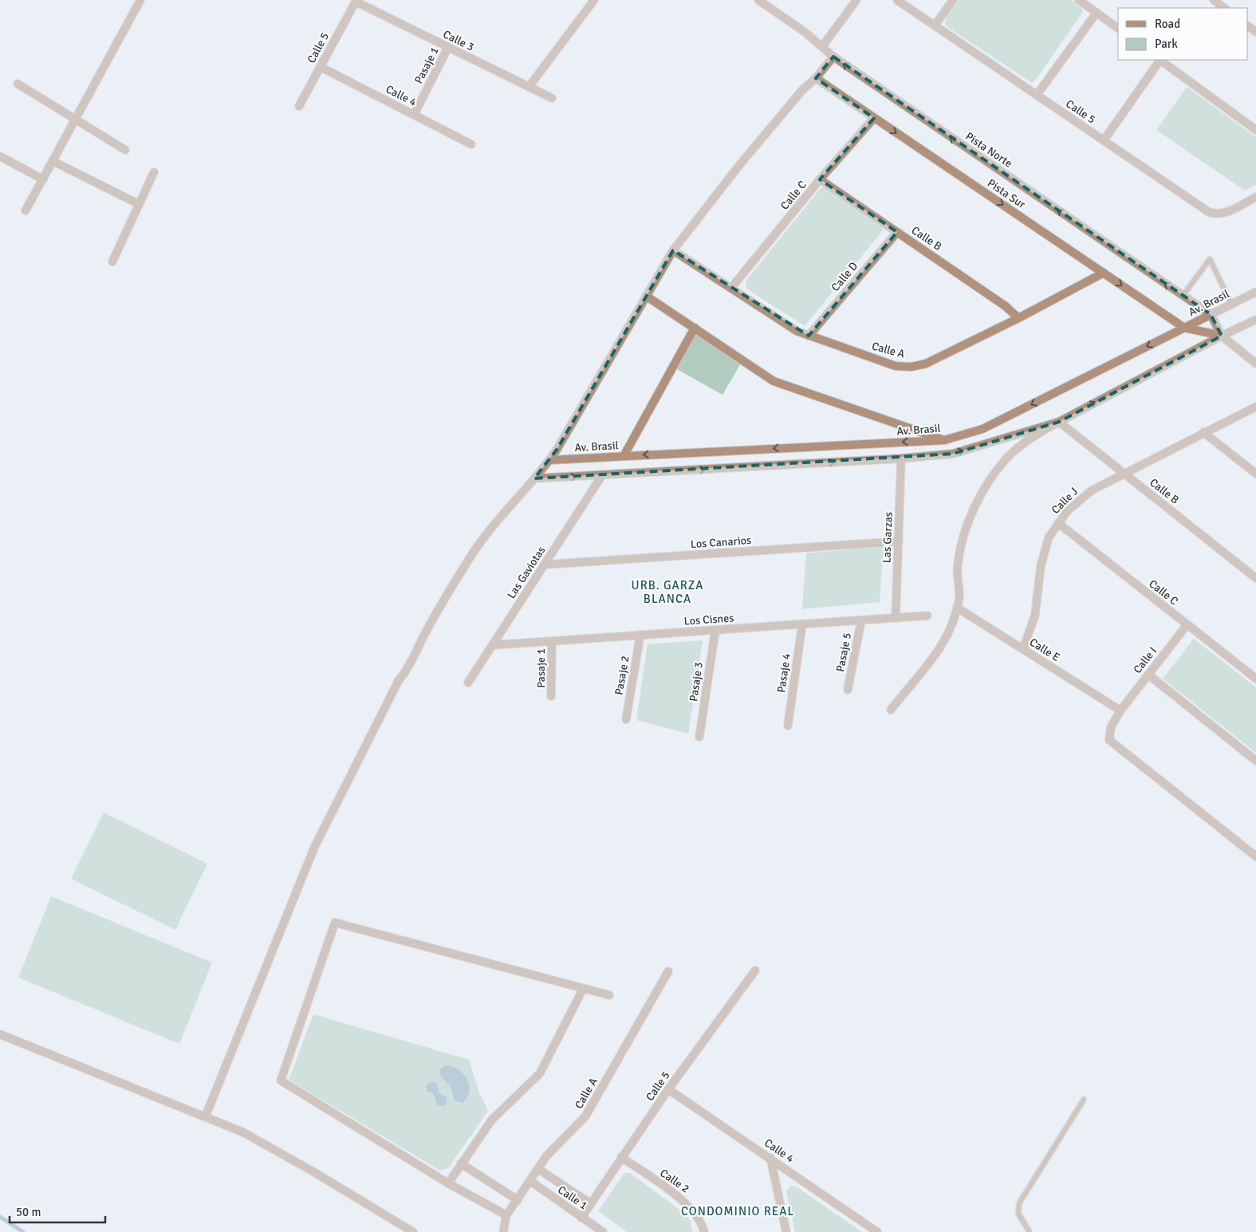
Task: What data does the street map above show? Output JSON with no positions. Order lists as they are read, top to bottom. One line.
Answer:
{"streets":{"street":["Calle 3","Calle 5","Pasaje 1","Calle 4","Pista Norte","Pista Sur","Calle C","Calle B","Calle D","Av. Brasil","Calle A","Calle J","Las Garzas","Los Canarios","Las Gaviotas","Los Cisnes","Calle E","Pasaje 5","Calle I","Pasaje 4","Pasaje 2","Pasaje 3","Calle 2","Calle 1"]},"crossings":[["Calle 3","Calle 5"],["Calle 3","Pasaje 1"],["Calle 5","Calle 4"],["Calle 5","Calle 2"],["Calle 5","Calle 1"],["Pasaje 1","Calle 4"],["Pasaje 1","Los Cisnes"],["Pista Norte","Av. Brasil"],["Pista Sur","Calle C"],["Pista Sur","Av. Brasil"],["Pista Sur","Calle A"],["Calle C","Calle B"],["Calle C","Calle A"],["Calle C","Calle J"],["Calle C","Calle I"],["Calle B","Calle D"],["Calle B","Calle A"],["Calle B","Calle J"],["Calle D","Calle A"],["Calle A","Calle 1"],["Calle J","Calle E"],["Las Garzas","Los Canarios"],["Las Garzas","Los Cisnes"],["Los Canarios","Las Gaviotas"],["Las Gaviotas","Los Cisnes"],["Los Cisnes","Pasaje 5"],["Los Cisnes","Pasaje 4"],["Los Cisnes","Pasaje 2"],["Los Cisnes","Pasaje 3"],["Calle E","Calle I"]],"one_way":["Pista Norte","Pista Sur"],"districts":["URB. GARZA BLANCA","CONDOMINIO REAL"],"legend":["Road","Park"],"scale_bar":"50 m"}
